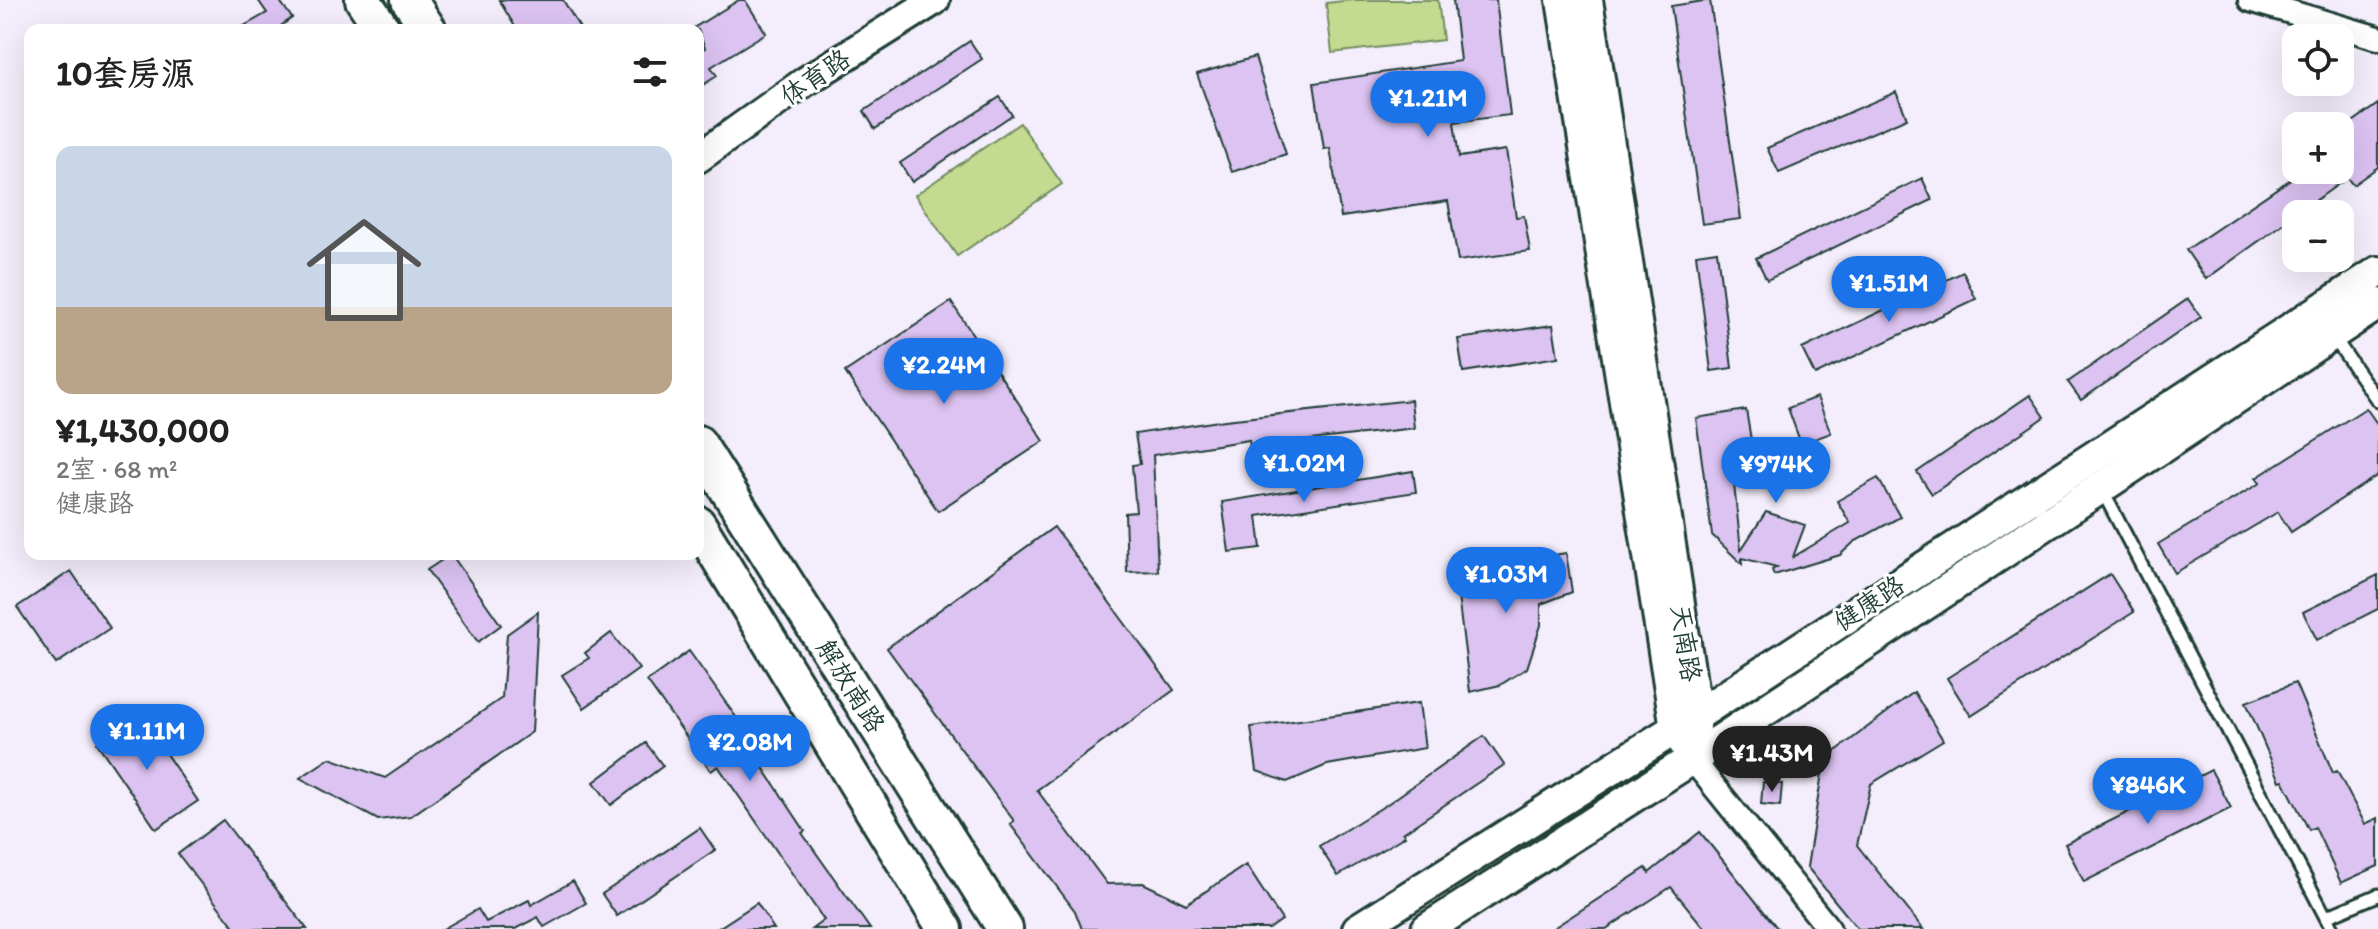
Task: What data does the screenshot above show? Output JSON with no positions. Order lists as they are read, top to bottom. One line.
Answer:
{"streets":{"main road":["健康路","解放南路"],"street":["体育路","天南路"]},"crossings":[["健康路","天南路"]],"page":{"map_buttons":["+","−"],"heading":"10套房源","price":["¥1.21M","¥1.51M","¥2.24M","¥1.02M","¥974K","¥1.03M","¥1.11M","¥2.08M","¥1.43M","¥846K"],"list":[{"name":"¥1,430,000","note":"2室 · 68 m² · 健康路"}]}}
